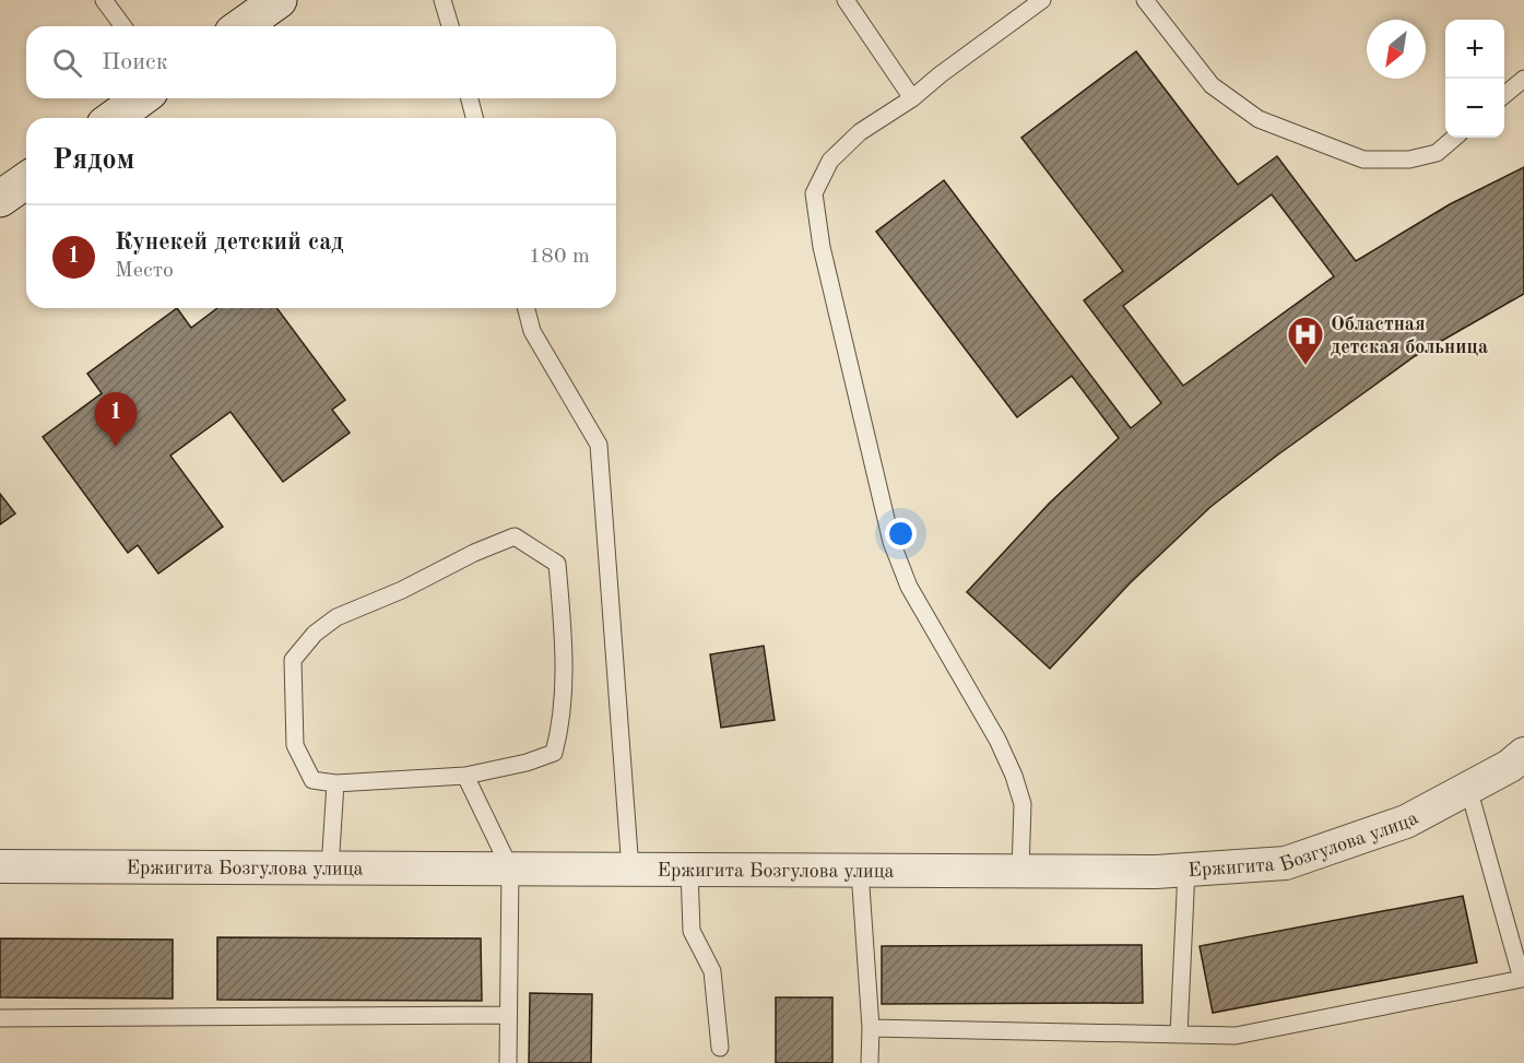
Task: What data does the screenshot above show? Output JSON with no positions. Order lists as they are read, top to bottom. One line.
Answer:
{"streets":{"street":["Ержигита Бозгулова улица"]},"places":{"hospital":["Областная детская больница"]},"north":"bottom left","page":{"map_buttons":["+","−"],"search":"Поиск","heading":"Рядом","list":[{"mark":"1","name":"Кунекей детский сад","note":"Место","value":"180 m"}],"pins":"1"}}
